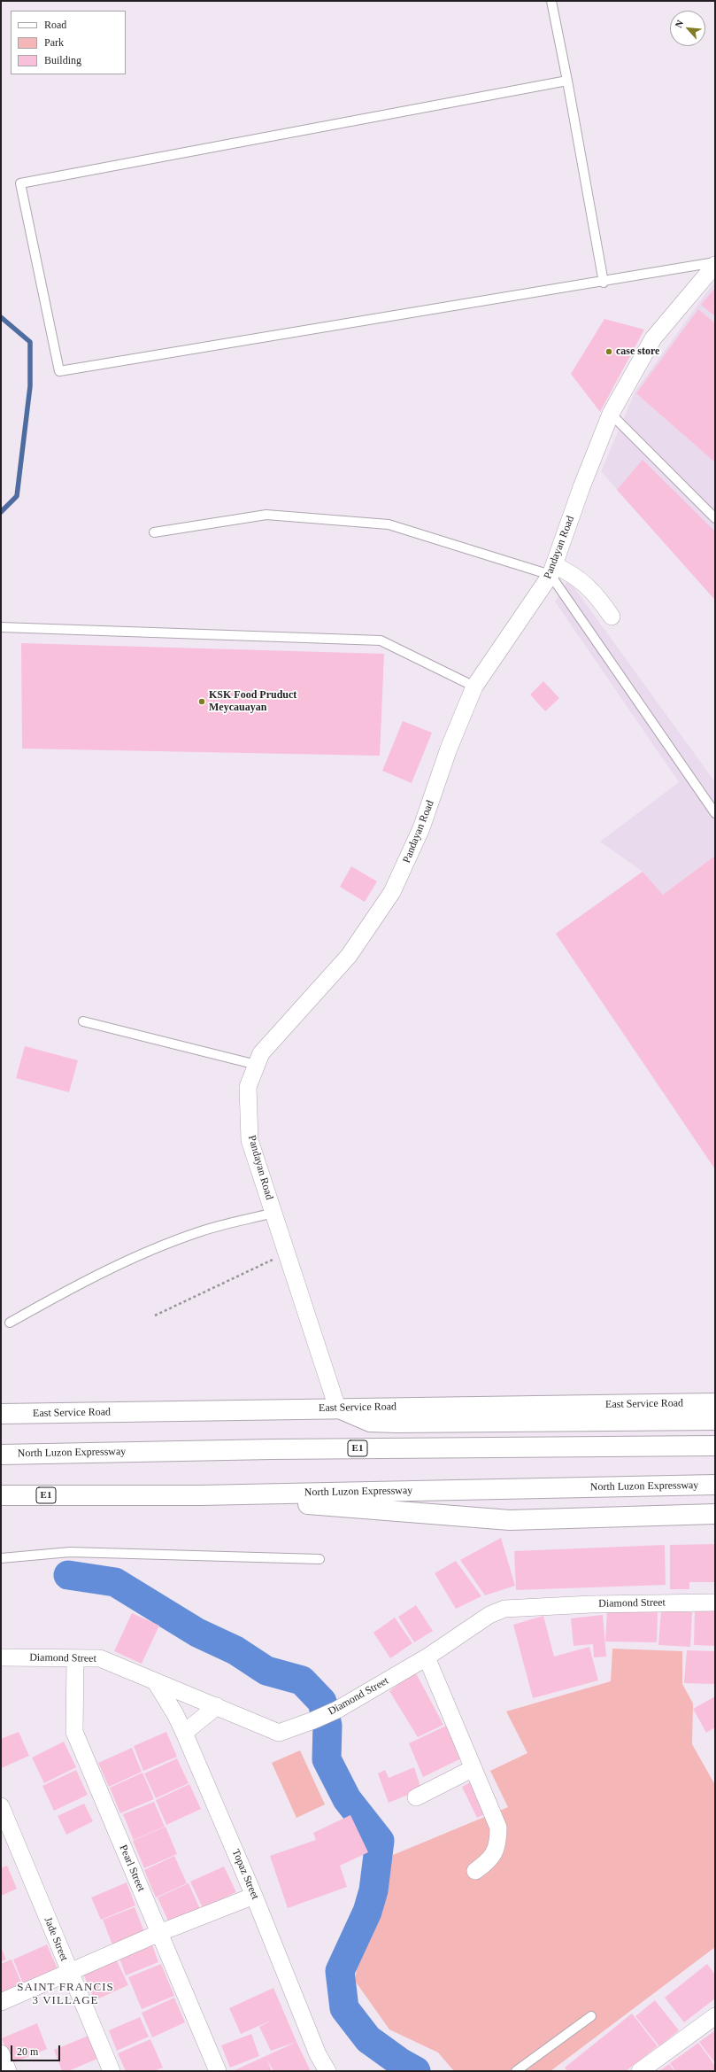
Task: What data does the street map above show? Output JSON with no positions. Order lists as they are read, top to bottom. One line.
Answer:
{"streets":{"main road":["East Service Road","E1","North Luzon Expressway"],"street":["Pandayan Road","Diamond Street","Pearl Street","Topaz Street","Jade Street"]},"crossings":[["Pandayan Road","East Service Road"],["Diamond Street","Pearl Street"],["Diamond Street","Topaz Street"]],"districts":["SAINT FRANCIS 3 VILLAGE"],"places":["case store","KSK Food Pruduct Meycauayan"],"legend":["Road","Park","Building"],"scale_bar":"20 m","north":"top left"}
